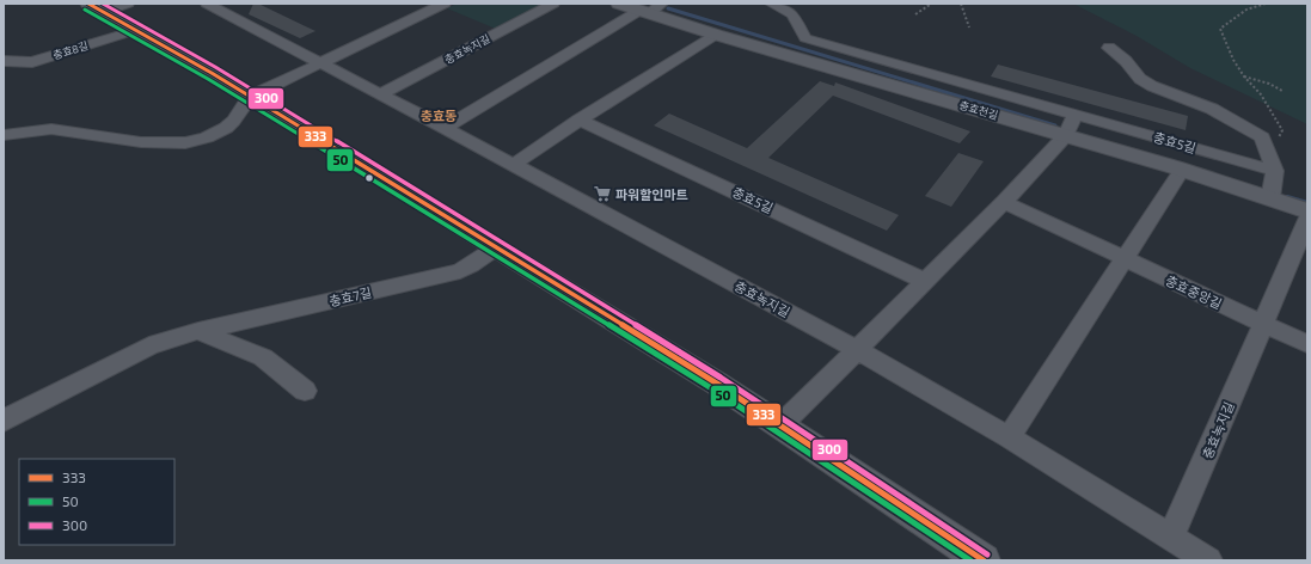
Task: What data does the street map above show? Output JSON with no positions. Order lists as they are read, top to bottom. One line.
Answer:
{"streets":{"street":["충효녹지길","충효8길","충효천길","충효5길","충효중앙길","충효7길"]},"crossings":[["충효녹지길","충효중앙길"]],"districts":["충효동"],"places":{"supermarket":["파워할인마트"]},"lines":["transit line 333","transit line 300","transit line 50"],"legend":["333","50","300"]}
